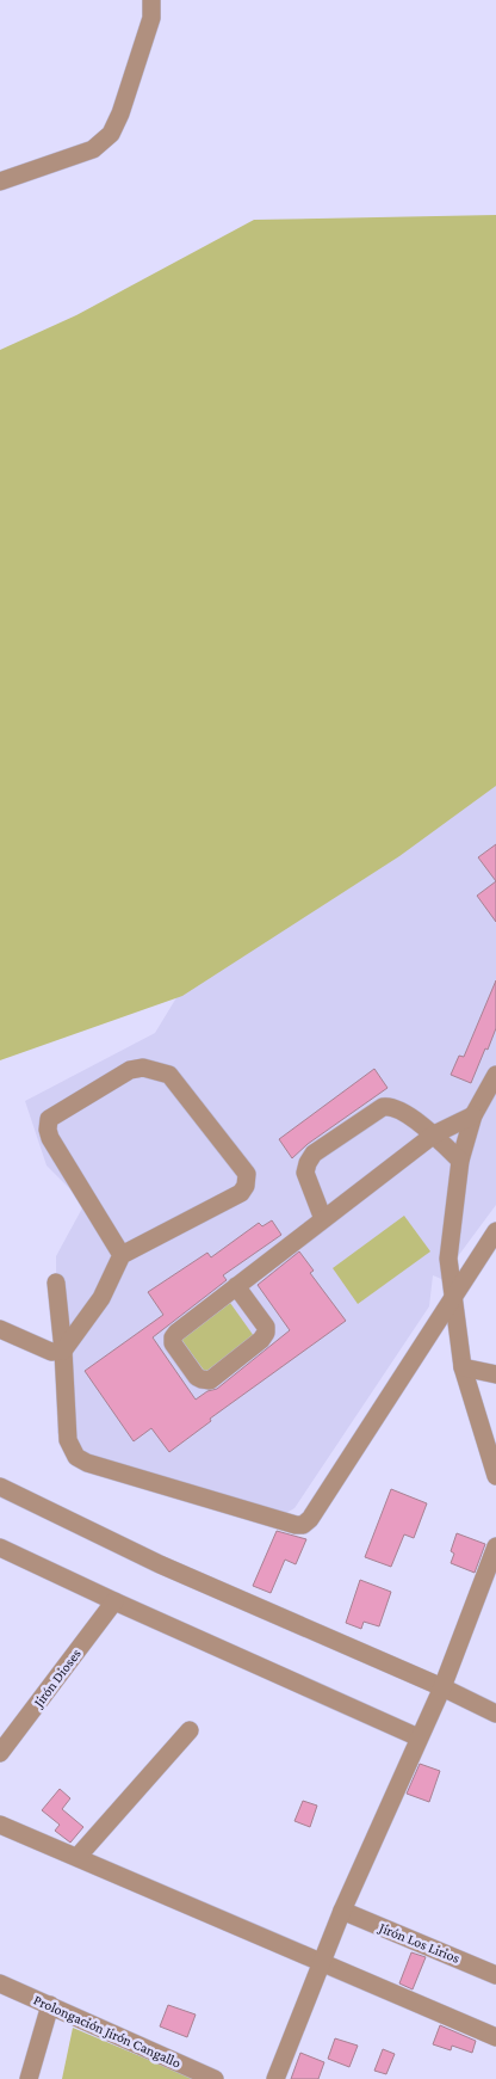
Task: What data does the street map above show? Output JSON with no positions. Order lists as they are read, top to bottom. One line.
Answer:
{"streets":{"street":["Jirón Dioses","Jirón Los Lirios","Prolongación Jirón Cangallo"]}}
